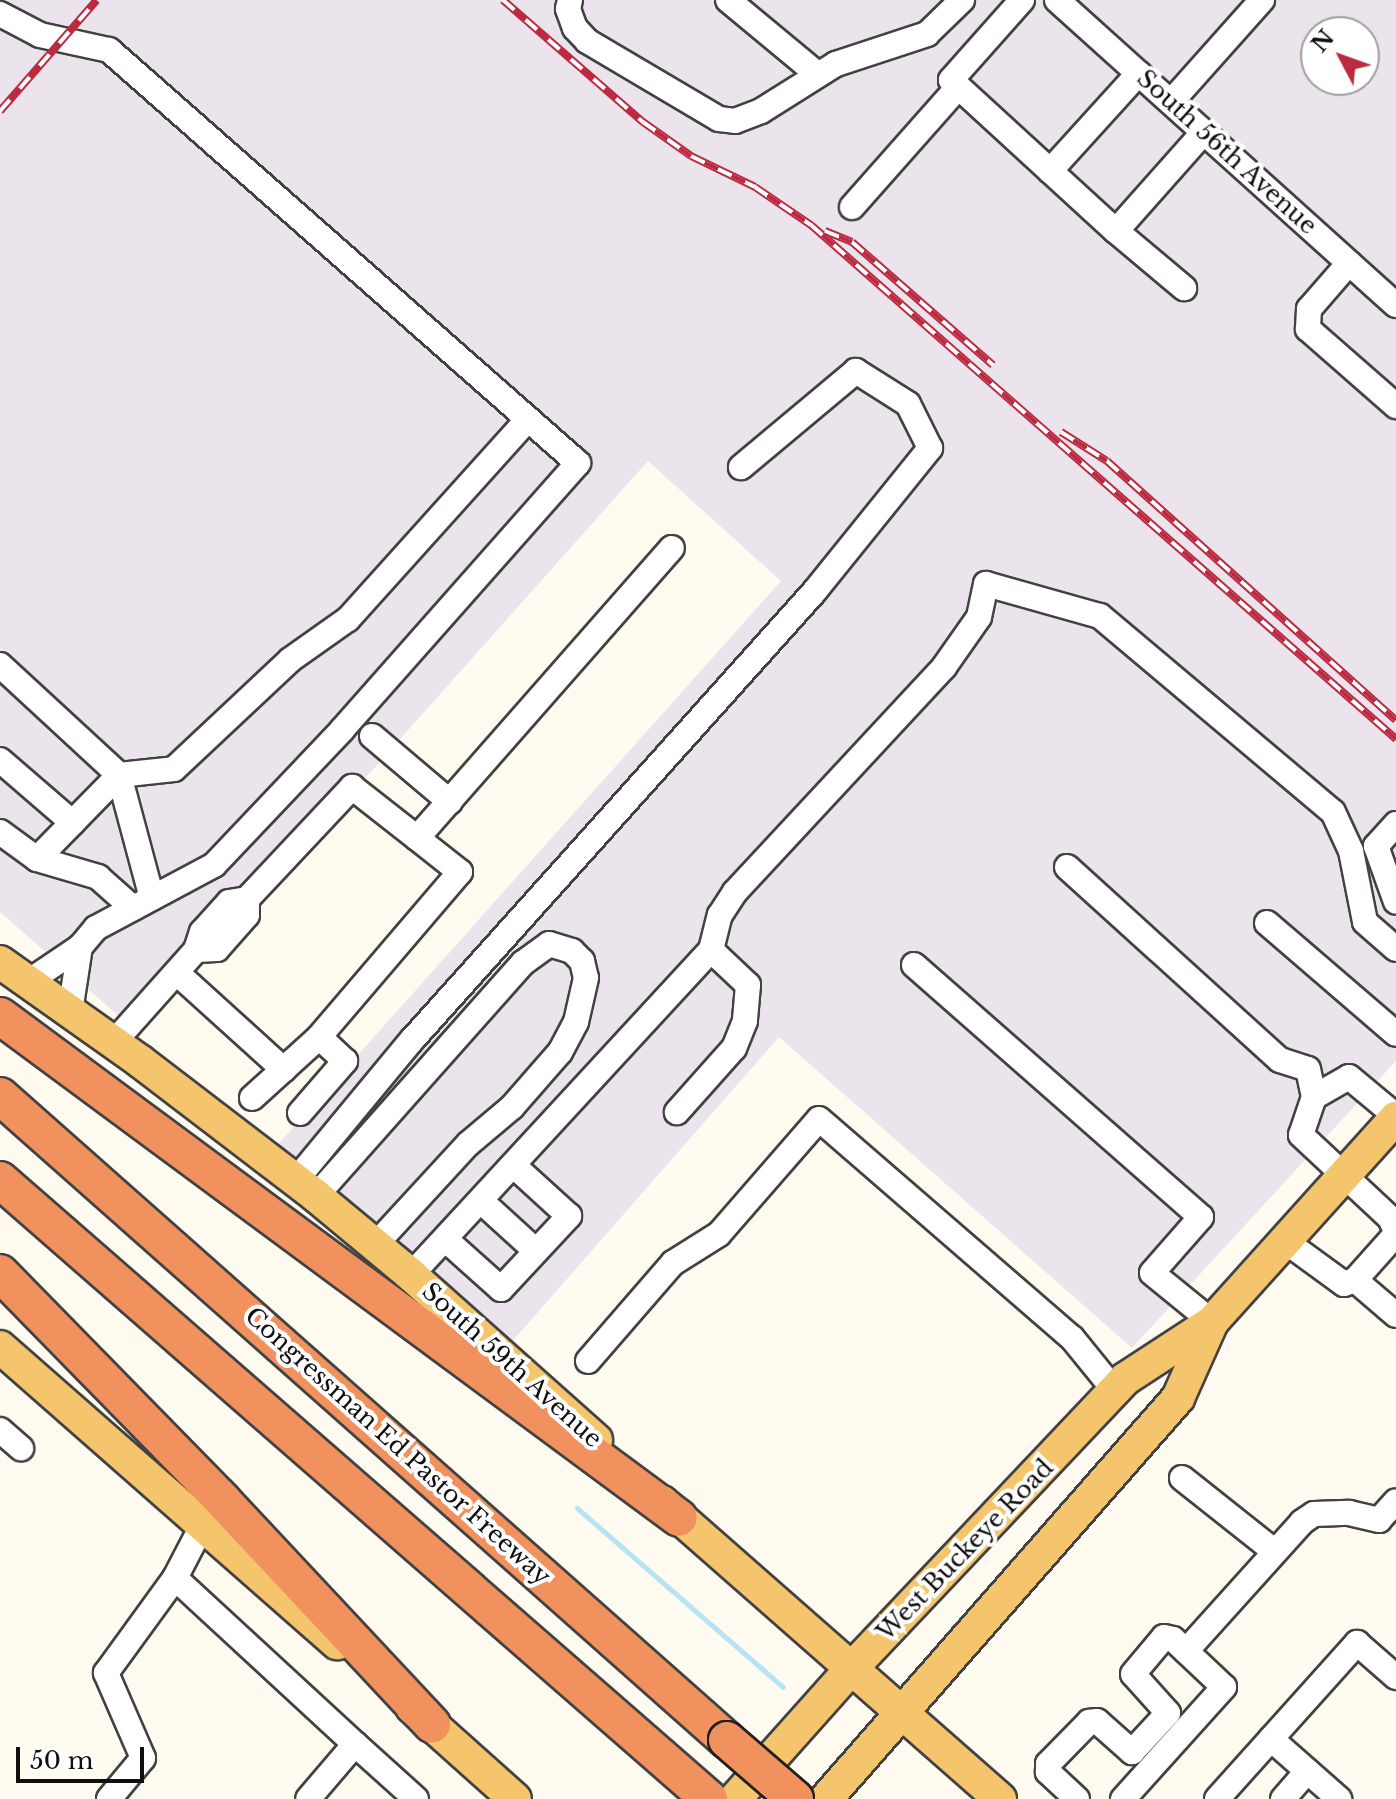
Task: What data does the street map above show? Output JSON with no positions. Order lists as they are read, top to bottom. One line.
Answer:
{"streets":{"highway":["Congressman Ed Pastor Freeway"],"main road":["South 59th Avenue","West Buckeye Road"],"street":["South 56th Avenue"]},"crossings":[["South 59th Avenue","West Buckeye Road"]],"scale_bar":"50 m","north":"top left"}
